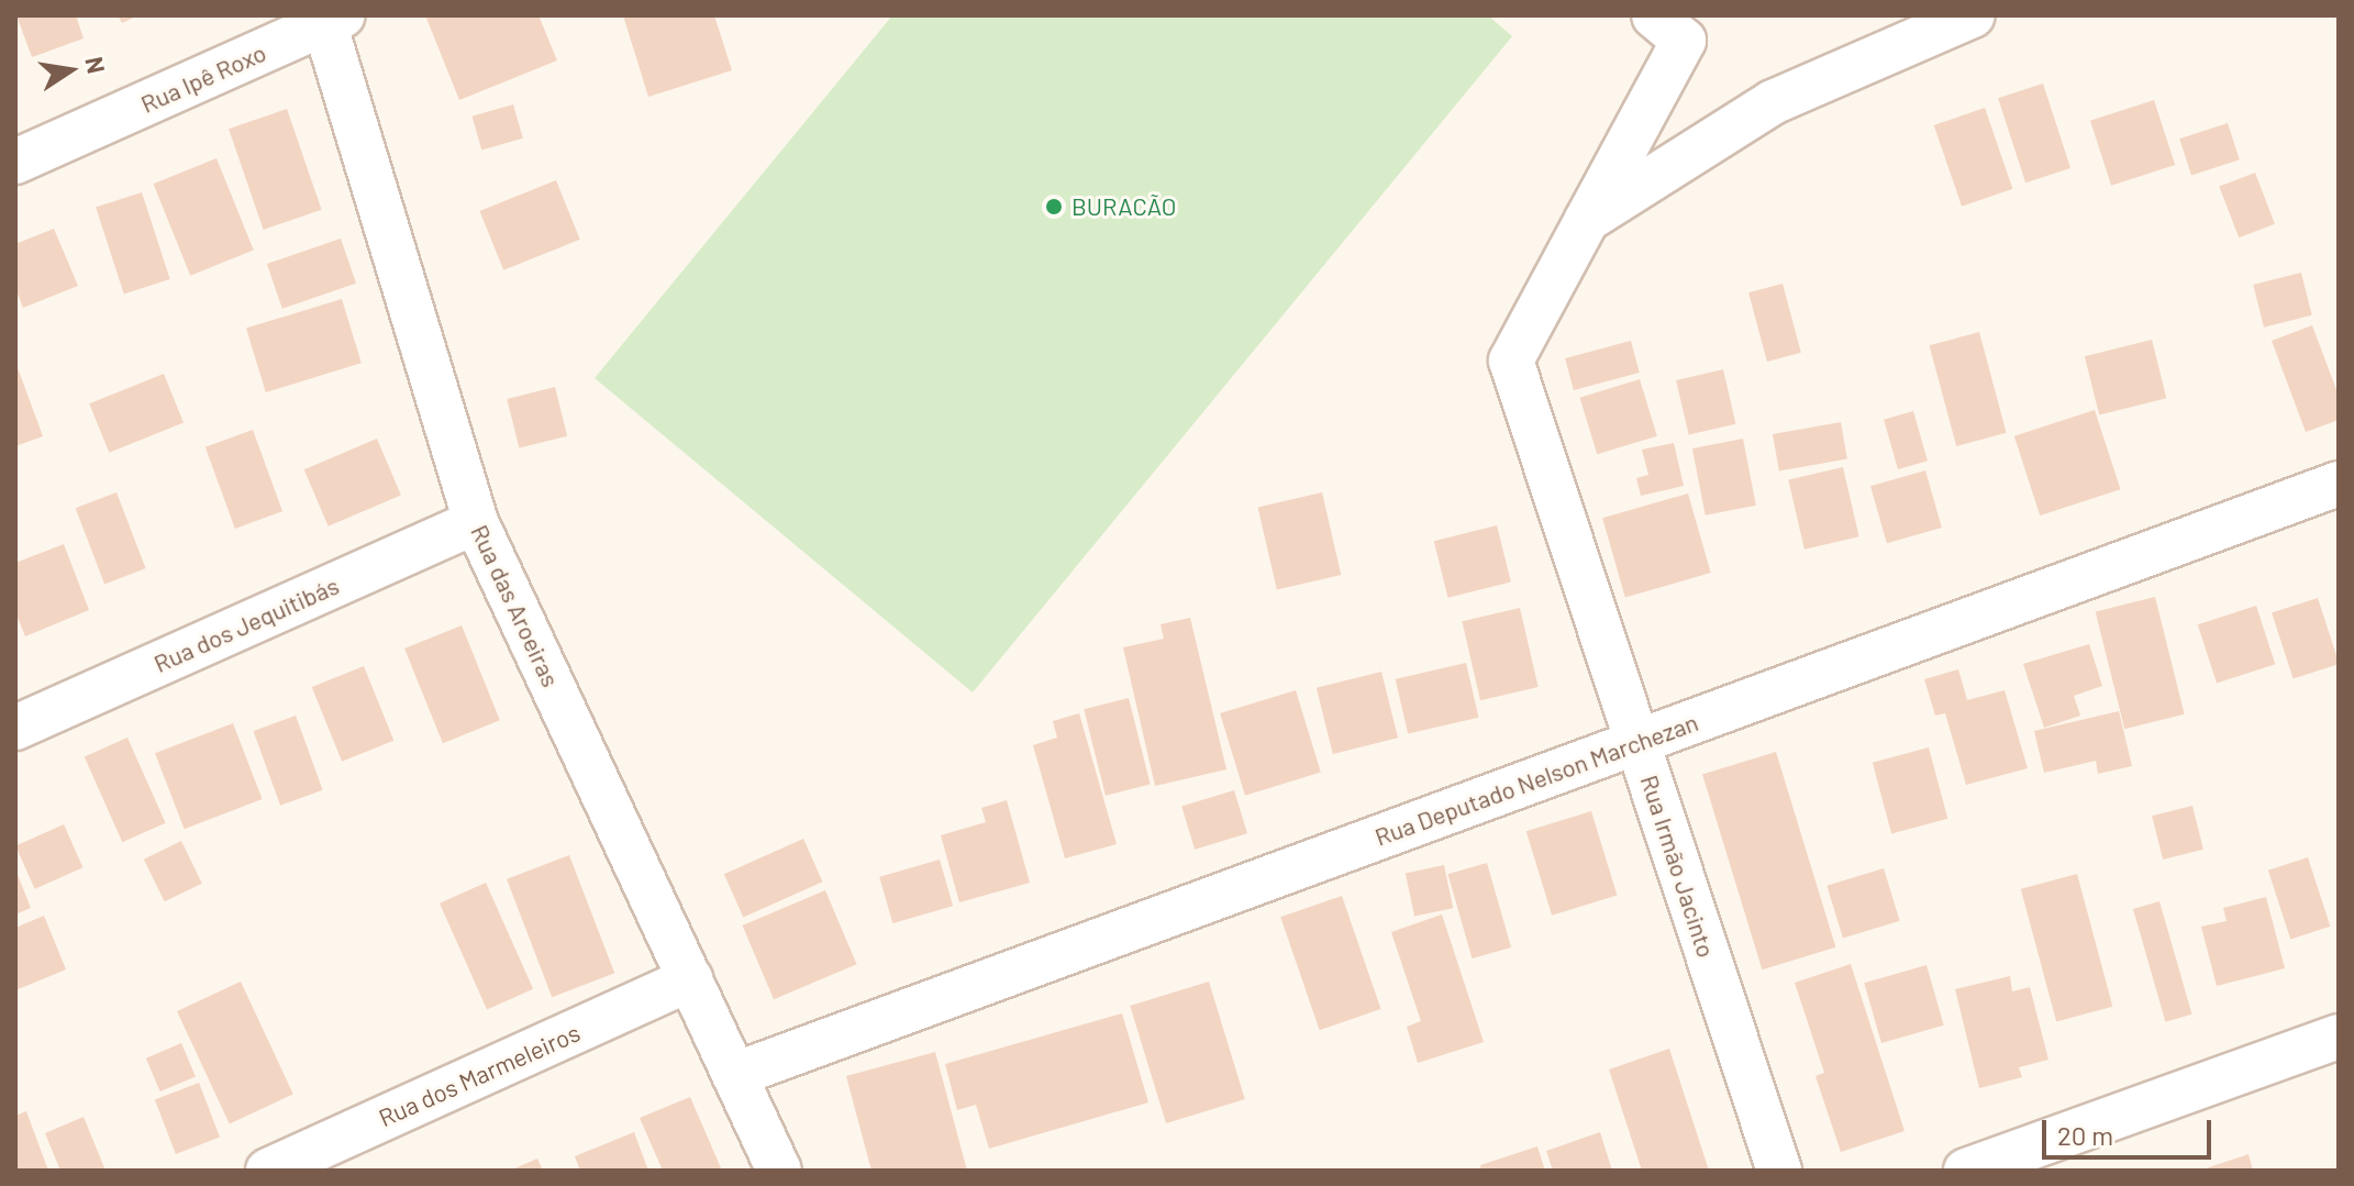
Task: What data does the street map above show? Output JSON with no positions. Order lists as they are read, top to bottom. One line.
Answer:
{"streets":{"street":["Rua Ipê Roxo","Rua das Aroeiras","Rua dos Jequitibás","Rua Deputado Nelson Marchezan","Rua Irmão Jacinto","Rua dos Marmeleiros"]},"crossings":[["Rua Ipê Roxo","Rua das Aroeiras"],["Rua das Aroeiras","Rua dos Jequitibás"],["Rua das Aroeiras","Rua Deputado Nelson Marchezan"],["Rua das Aroeiras","Rua dos Marmeleiros"],["Rua Deputado Nelson Marchezan","Rua Irmão Jacinto"]],"places":["BURACÃO"],"scale_bar":"20 m","north":"right"}
